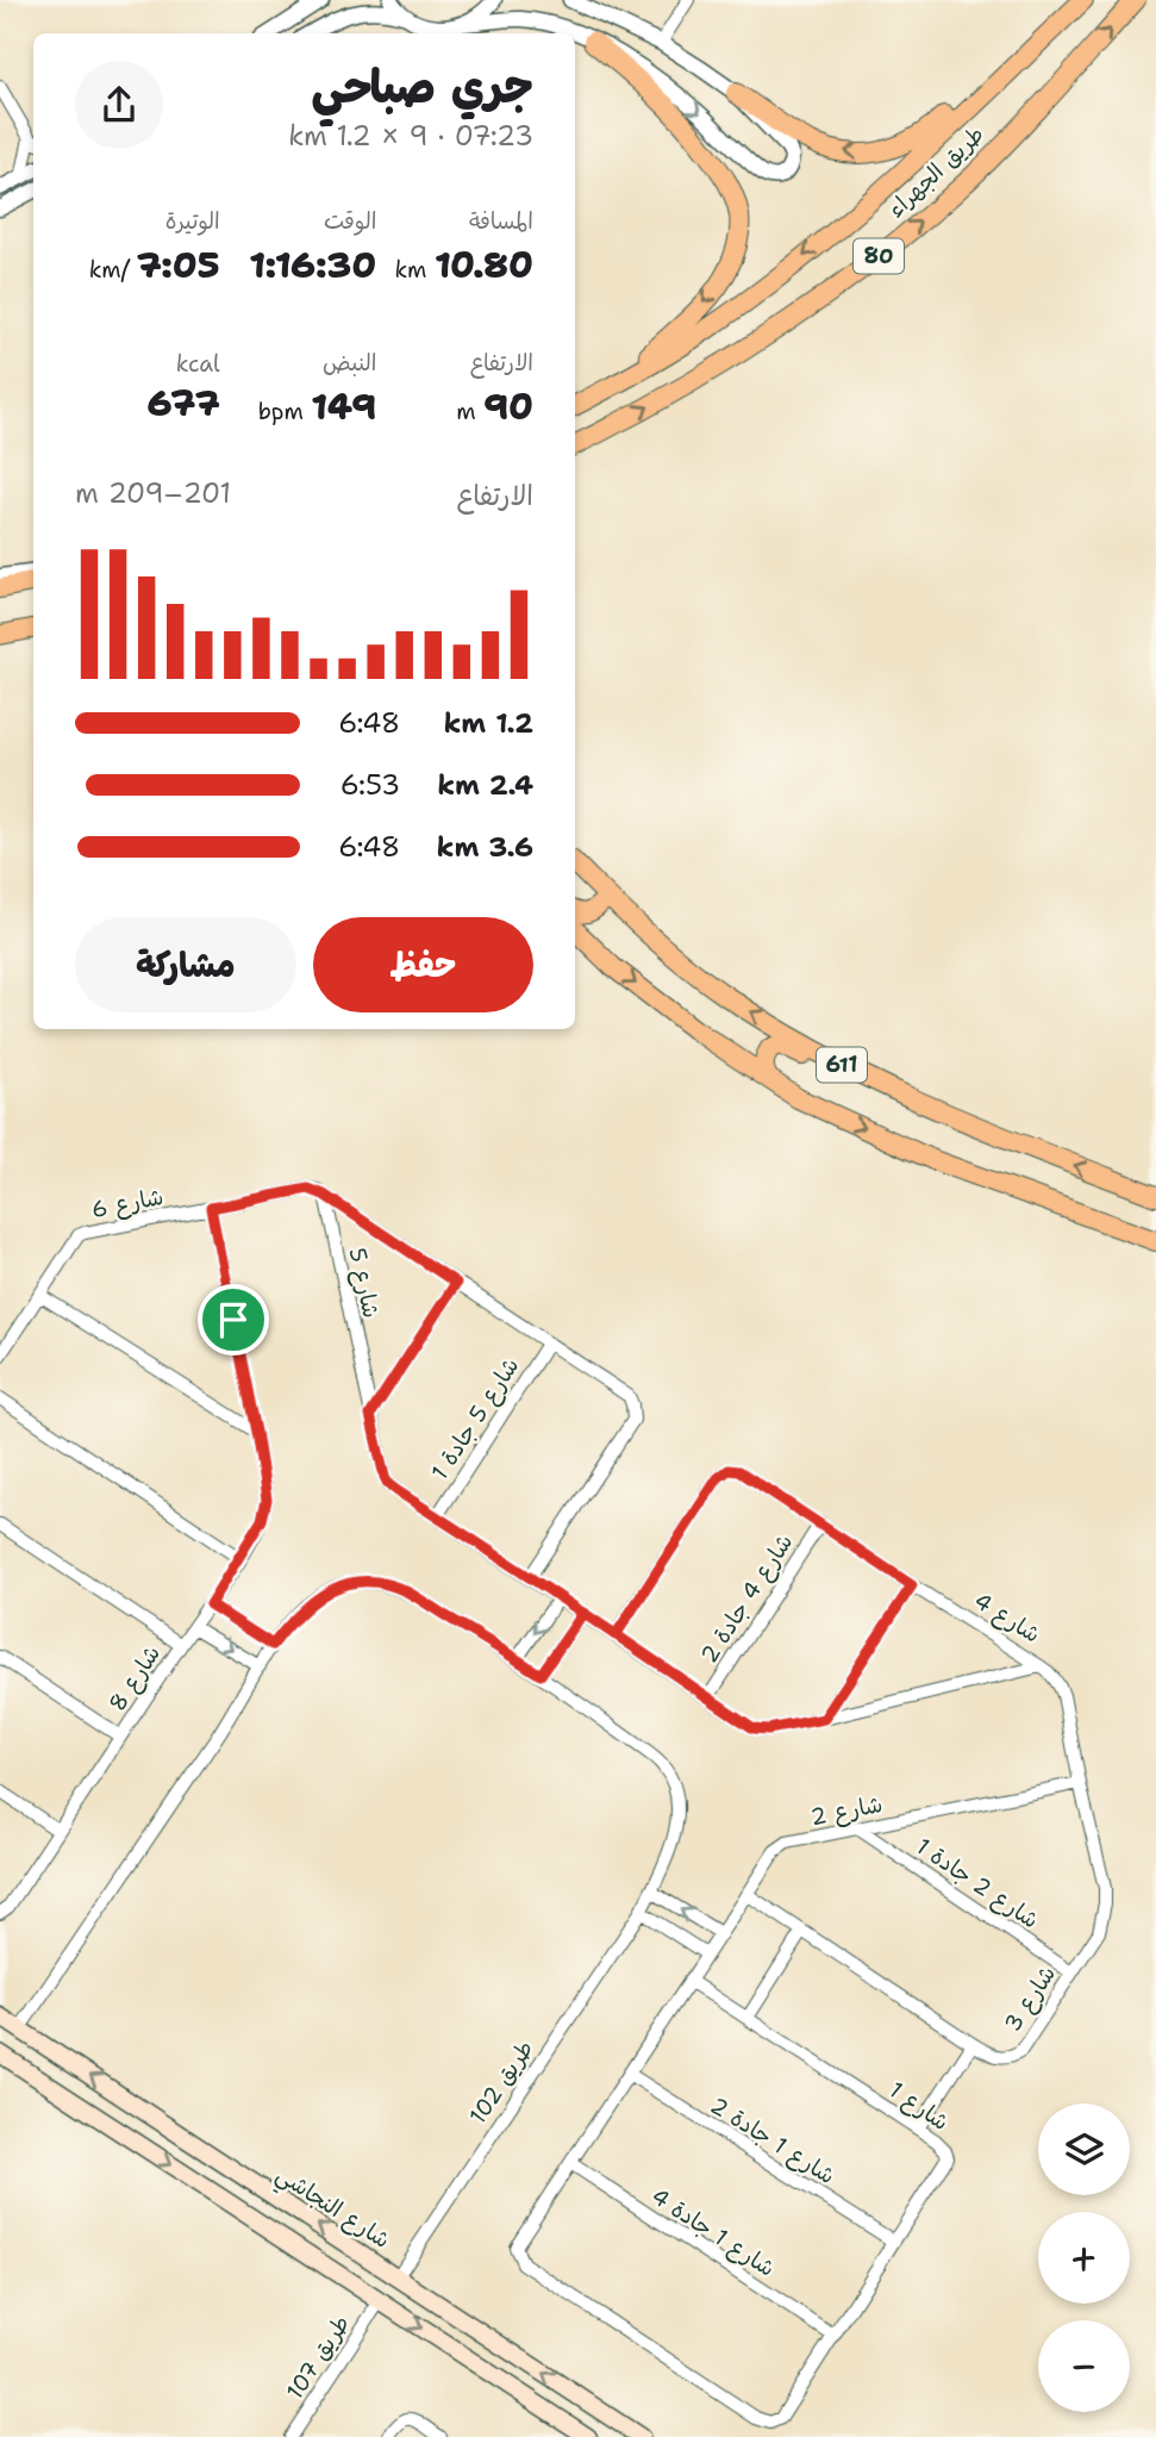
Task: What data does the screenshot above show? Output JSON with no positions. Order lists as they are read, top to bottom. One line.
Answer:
{"streets":{"main road":["طريق الجهراء","80","611","شارع النجاشي"],"street":["شارع 6","شارع 5","شارع 5 جادة 1","شارع 4 جادة 2","شارع 4","شارع 8","شارع 2","شارع 2 جادة 1","شارع 3","طريق 102","شارع 1","شارع 1 جادة 2","شارع 1 جادة 4","طريق 107"]},"crossings":[["شارع 6","شارع 5"],["شارع 5","شارع 5 جادة 1"],["شارع 5","شارع 4"],["شارع 4 جادة 2","شارع 4"],["شارع 4","شارع 3"],["شارع 2","شارع 2 جادة 1"],["شارع 2","شارع 3"],["شارع 2","شارع 1"],["شارع 2 جادة 1","شارع 3"],["طريق 102","شارع النجاشي"],["شارع 1","شارع 1 جادة 2"],["شارع 1","شارع 1 جادة 4"]],"page":{"heading":["جري صباحي","07:23 · 9 × 1.2 km"],"stats":[["المسافة","10.80 km"],["الوقت","1:16:30"],["الوتيرة","7:05 /km"],["الارتفاع","90 m"],["النبض","149 bpm"],["kcal","677"]],"chart":["الارتفاع","201–209 m"],"list":[{"name":"1.2 km","note":"6:48"},{"name":"2.4 km","note":"6:53"},{"name":"3.6 km","note":"6:48"}],"buttons":["حفظ","مشاركة"],"map_buttons":["+","−"]}}
